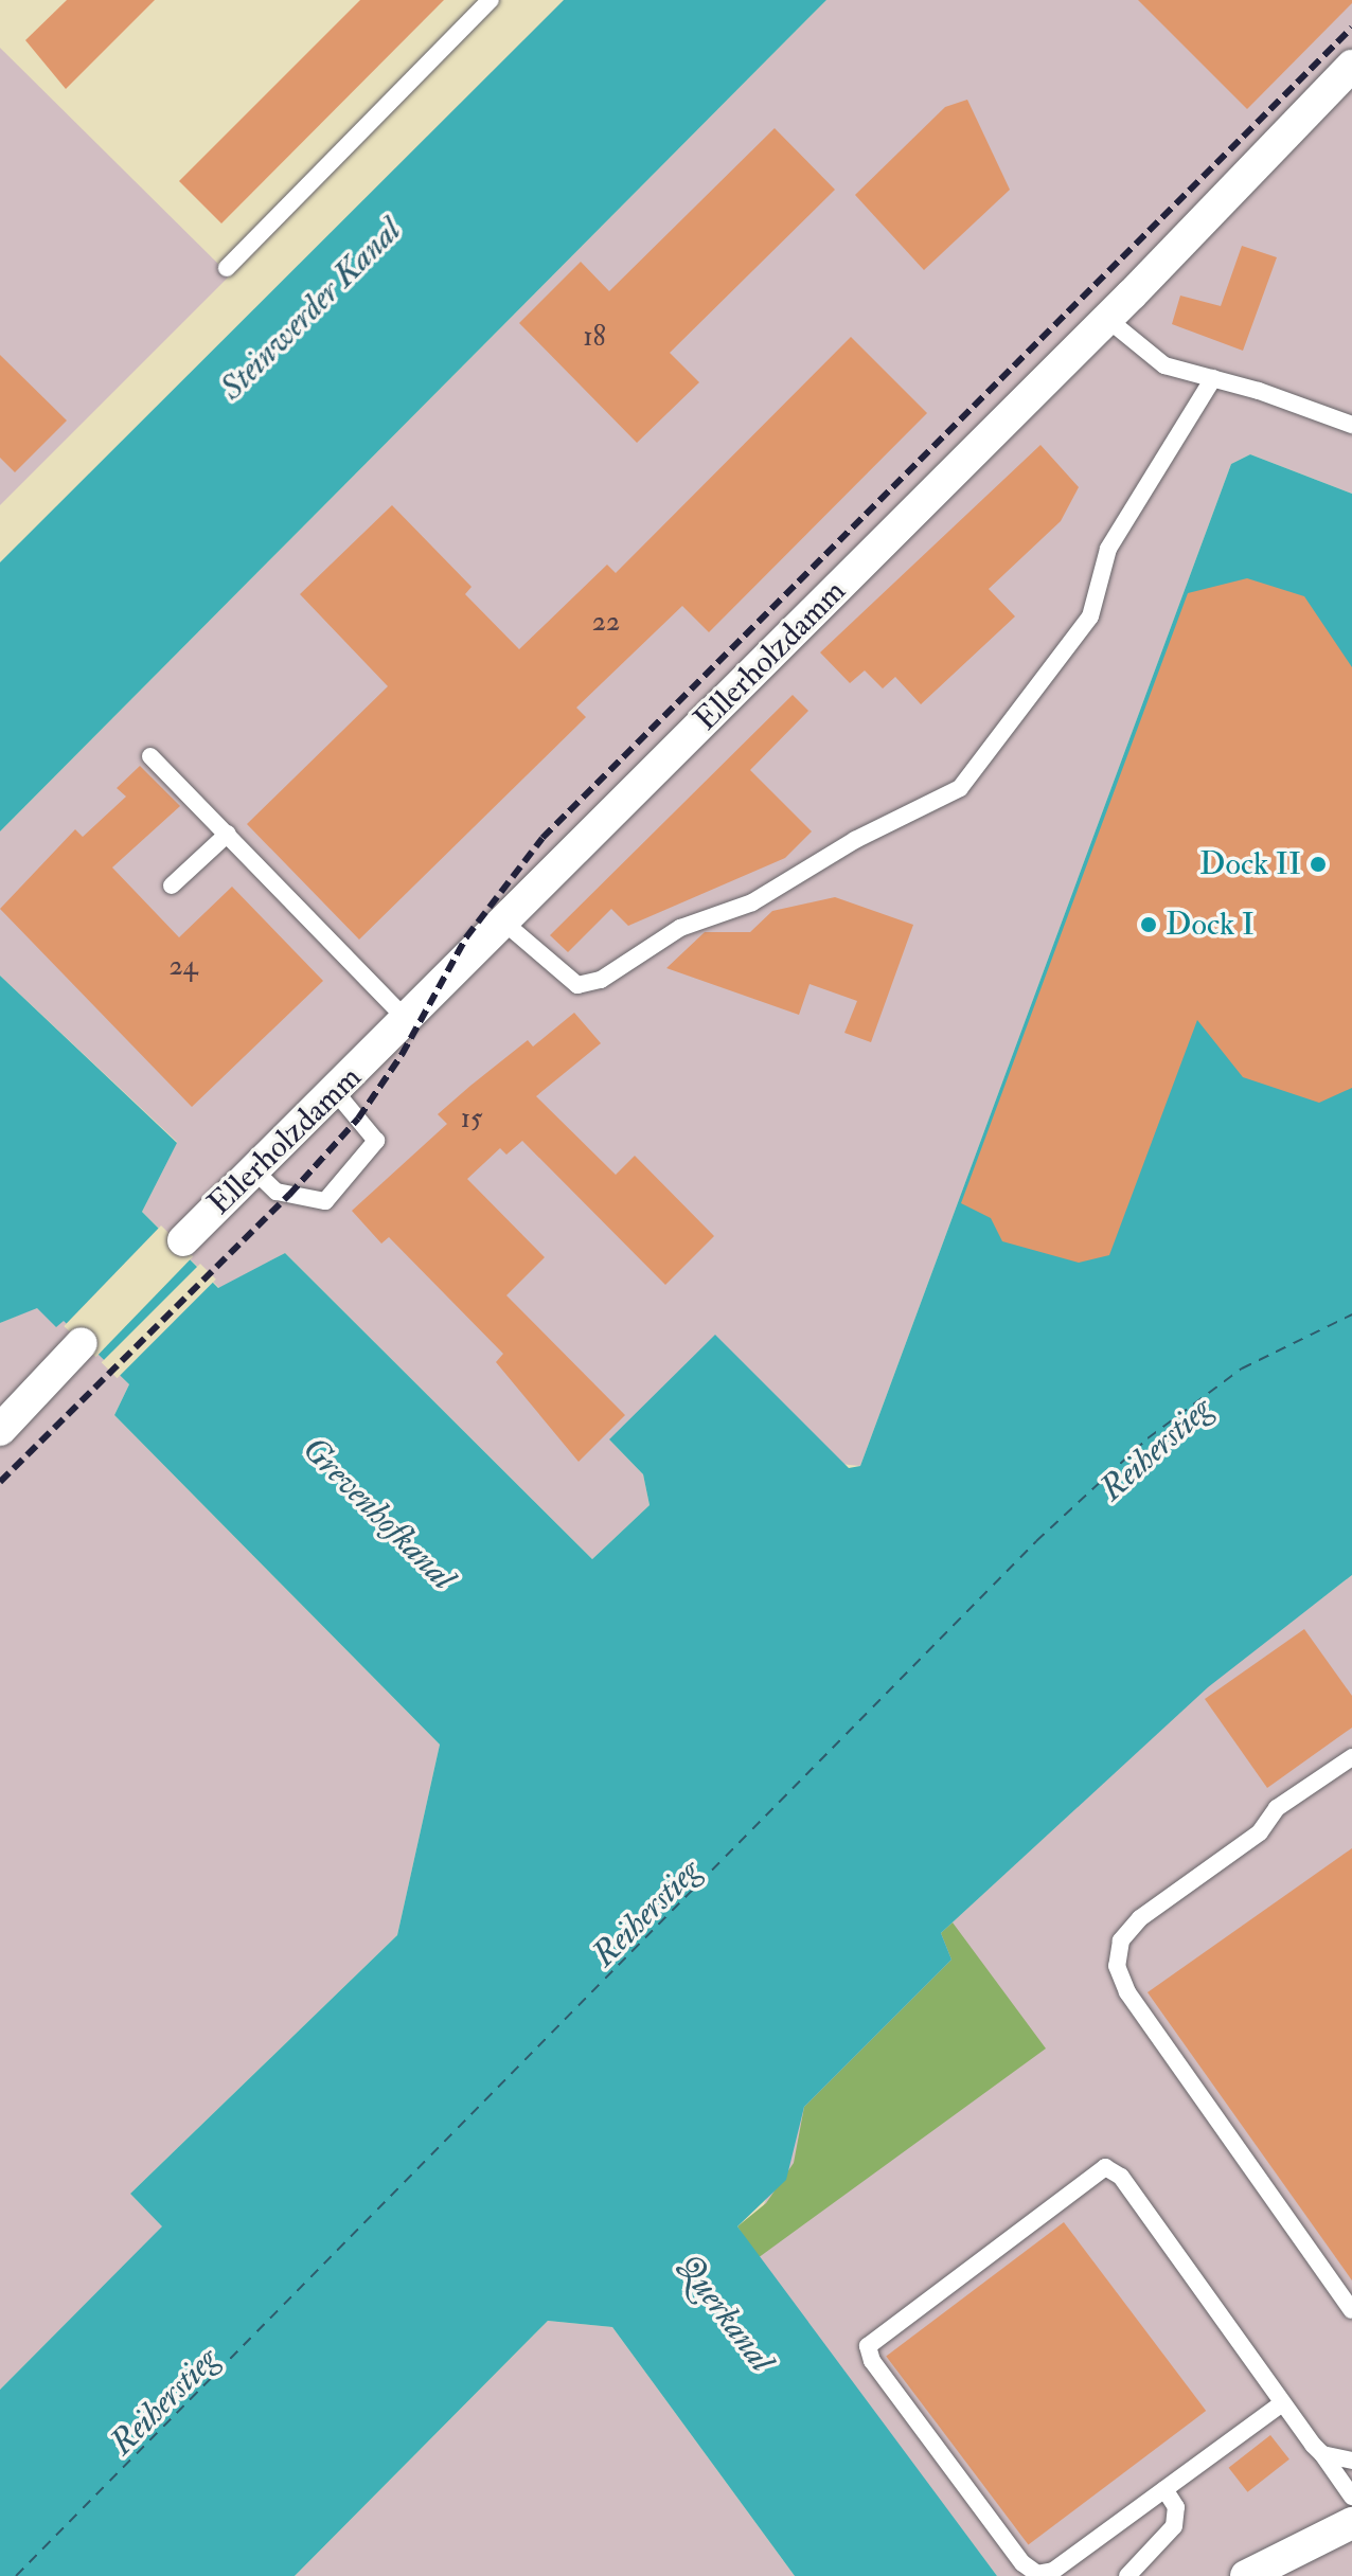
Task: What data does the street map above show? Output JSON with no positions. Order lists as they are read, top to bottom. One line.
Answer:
{"streets":{"street":["Ellerholzdamm"]},"water":["Steinwerder Kanal","Reiherstieg","Grevenhofkanal","Querkanal"],"places":["Dock II","Dock I"],"house_numbers":["18","22","24","15"]}
